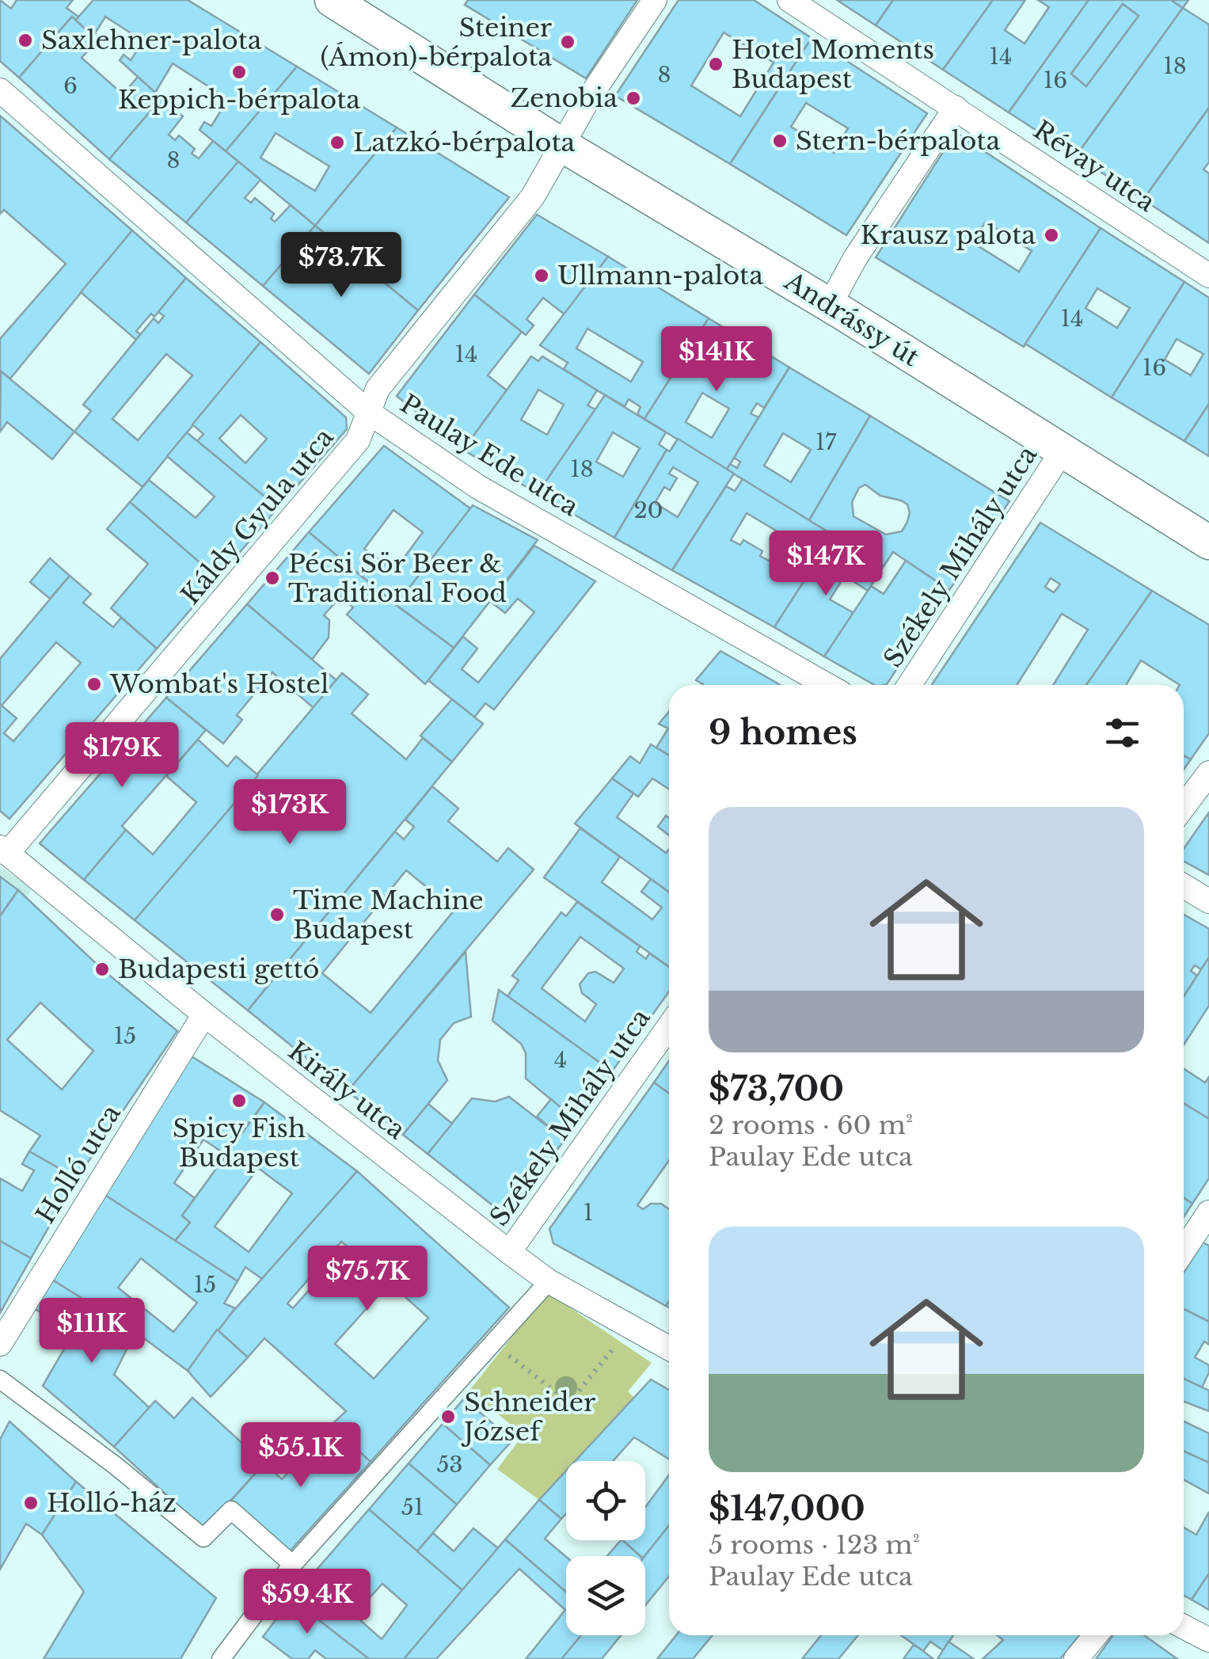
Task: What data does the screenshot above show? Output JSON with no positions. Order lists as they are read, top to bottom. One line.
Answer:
{"streets":{"main road":["Andrássy út"],"street":["Révay utca","Paulay Ede utca","Káldy Gyula utca","Székely Mihály utca","Király utca","Holló utca"]},"crossings":[["Andrássy út","Káldy Gyula utca"],["Andrássy út","Székely Mihály utca"],["Paulay Ede utca","Káldy Gyula utca"],["Káldy Gyula utca","Király utca"],["Székely Mihály utca","Király utca"],["Király utca","Holló utca"]],"places":["Saxlehner-palota","Steiner (Ámon)-bérpalota","Hotel Moments Budapest","Keppich-bérpalota","Zenobia","Stern-bérpalota","Latzkó-bérpalota","Krausz palota","Ullmann-palota","Pécsi Sör Beer & Traditional Food","Wombat's Hostel","Time Machine Budapest","Budapesti gettó","Spicy Fish Budapest","Schneider József","Holló-ház"],"house_numbers":["14","18","8","16","6","8","14","14","16","17","18","20","15","4","1","15","53","51"],"page":{"price":["$73.7K","$141K","$147K","$179K","$173K","$75.7K","$111K","$55.1K","$59.4K"],"heading":"9 homes","list":[{"name":"$73,700","note":"2 rooms · 60 m² · Paulay Ede utca"},{"name":"$147,000","note":"5 rooms · 123 m² · Paulay Ede utca"}]}}
